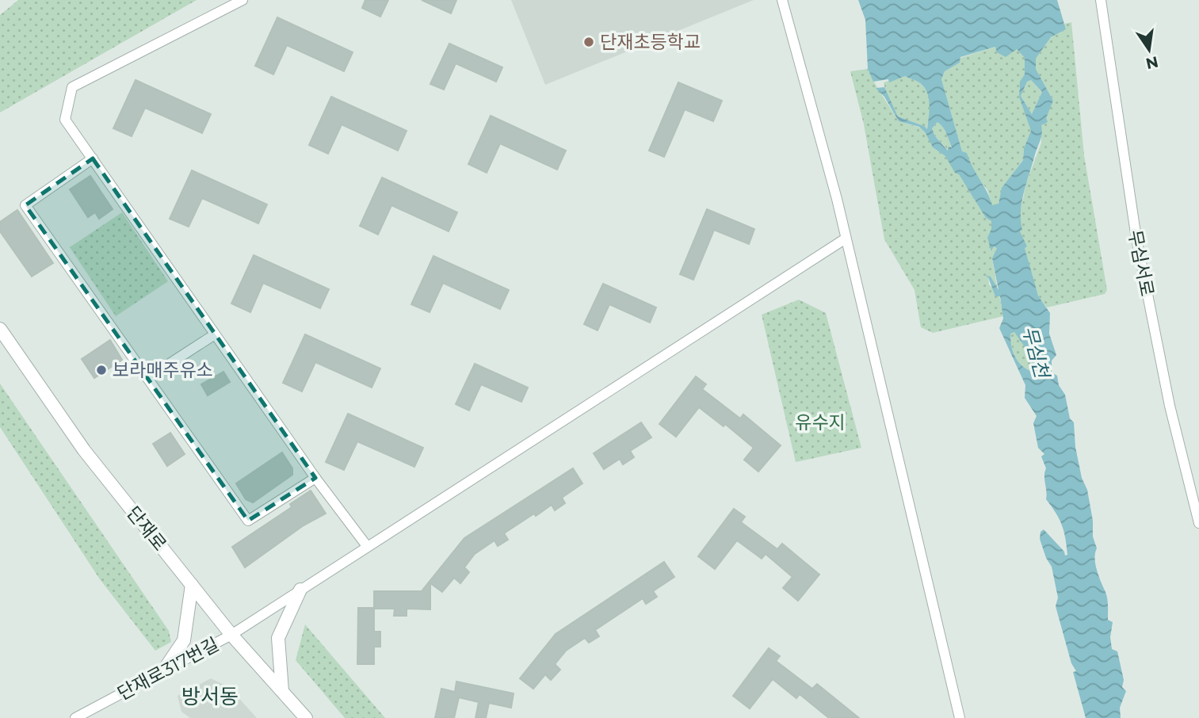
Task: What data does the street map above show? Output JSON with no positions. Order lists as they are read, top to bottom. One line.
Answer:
{"streets":{"street":["무심서로","단재로","단재로317번길"]},"crossings":[["단재로","단재로317번길"]],"districts":["방서동"],"water":["무심천"],"parks":["유수지"],"places":["단재초등학교","보라매주유소"],"north":"bottom"}
